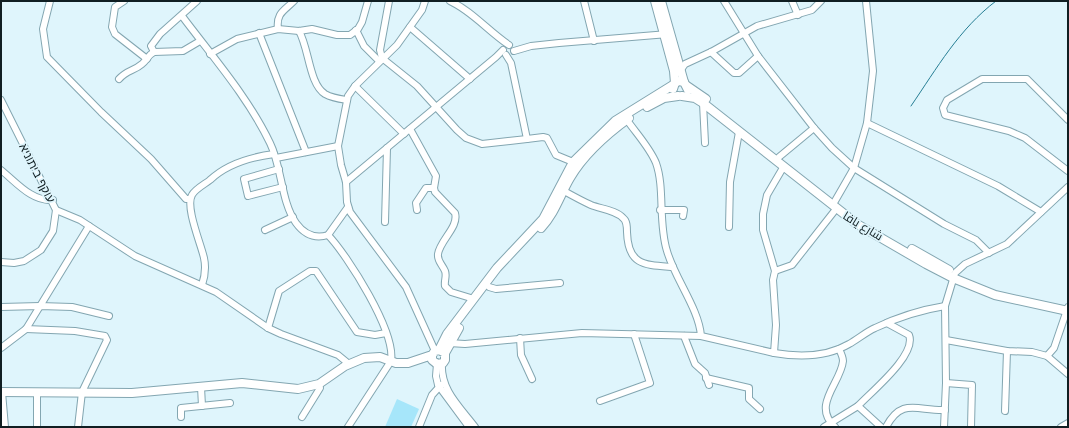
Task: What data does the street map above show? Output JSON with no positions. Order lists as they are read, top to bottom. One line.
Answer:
{"streets":{"main road":["شارع يافا"],"street":["עוקף ביתוניא"]}}
